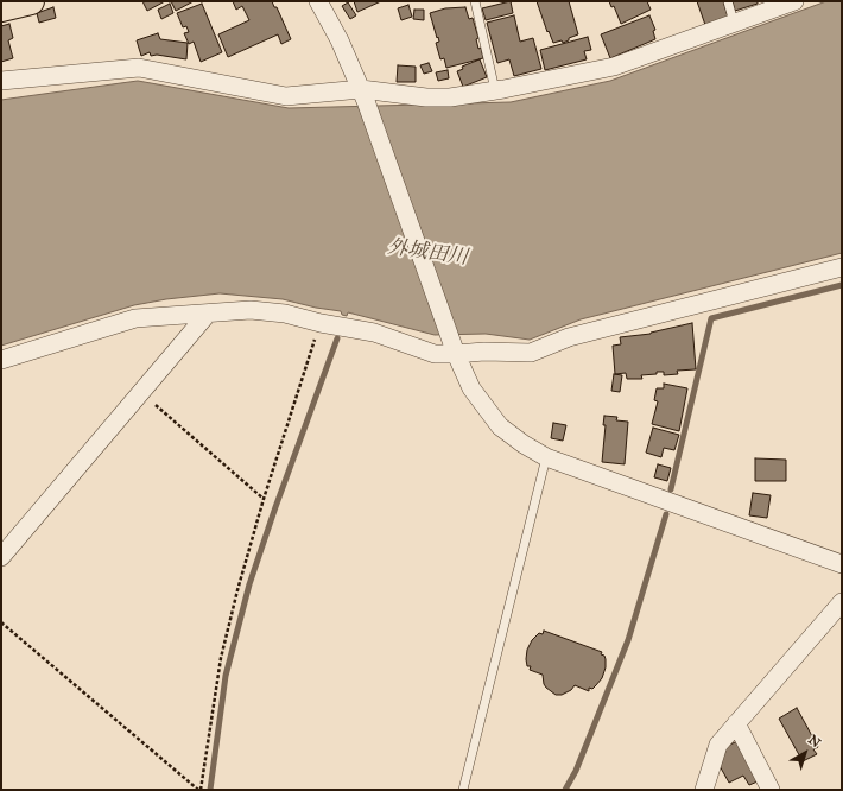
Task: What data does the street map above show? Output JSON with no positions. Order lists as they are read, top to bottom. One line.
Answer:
{"water":["外城田川"],"north":"top right"}
